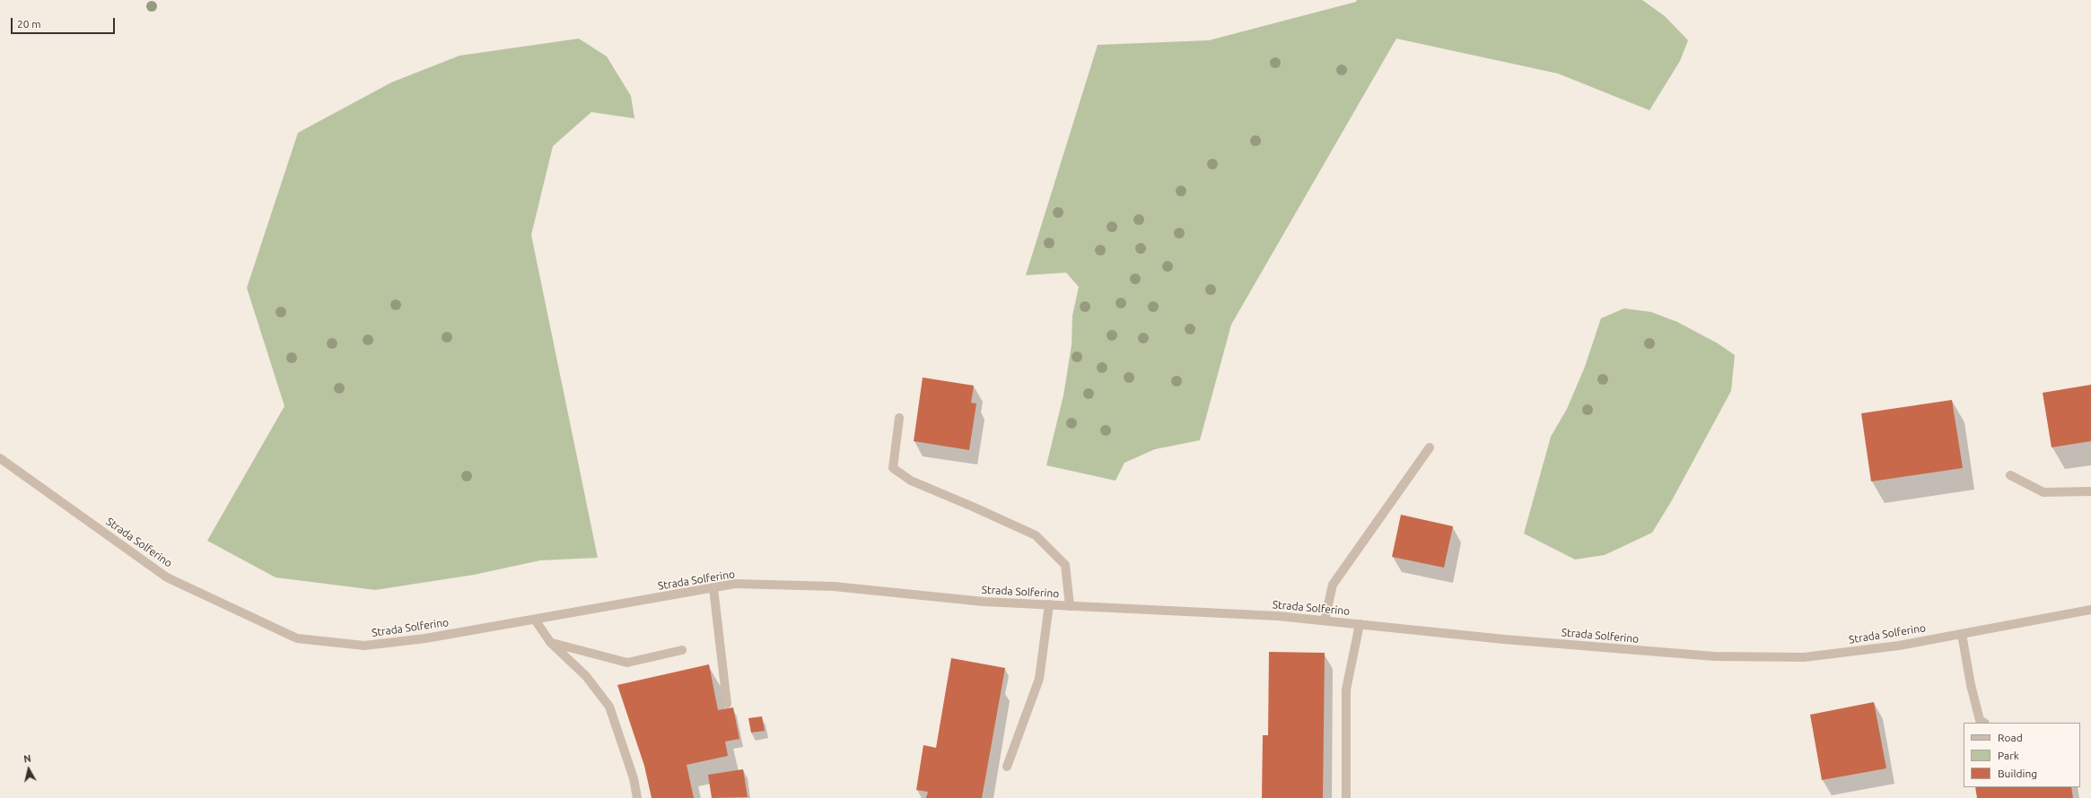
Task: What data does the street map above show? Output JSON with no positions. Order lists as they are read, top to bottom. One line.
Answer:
{"streets":{"street":["Strada Solferino"]},"legend":["Road","Park","Building"],"scale_bar":"20 m","north":"top"}
